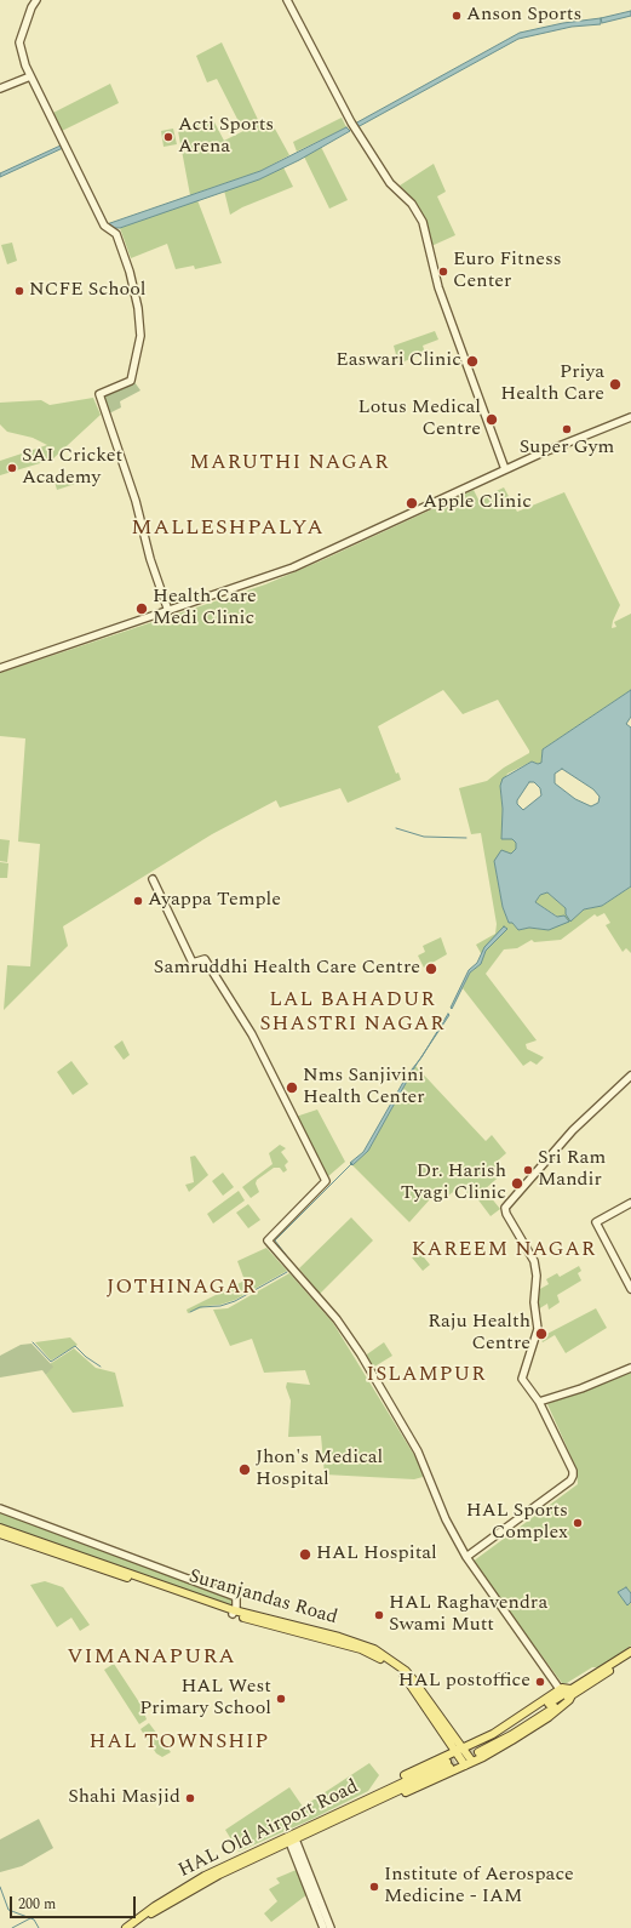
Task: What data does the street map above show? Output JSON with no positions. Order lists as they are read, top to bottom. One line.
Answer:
{"streets":{"main road":["Suranjandas Road","HAL Old Airport Road"]},"districts":["MARUTHI NAGAR","MALLESHPALYA","LAL BAHADUR SHASTRI NAGAR","KAREEM NAGAR","JOTHINAGAR","ISLAMPUR","VIMANAPURA","HAL TOWNSHIP"],"places":["Anson Sports","Acti Sports Arena","Euro Fitness Center","NCFE School","Easwari Clinic","Priya Health Care","Lotus Medical Centre","Super Gym","SAI Cricket Academy","Apple Clinic","Health Care Medi Clinic","Ayappa Temple","Samruddhi Health Care Centre","Nms Sanjivini Health Center","Sri Ram Mandir","Dr. Harish Tyagi Clinic","Raju Health Centre","Jhon's Medical Hospital","HAL Sports Complex","HAL Hospital","HAL Raghavendra Swami Mutt","HAL postoffice","HAL West Primary School","Shahi Masjid","Institute of Aerospace Medicine - IAM"],"scale_bar":"200 m"}
